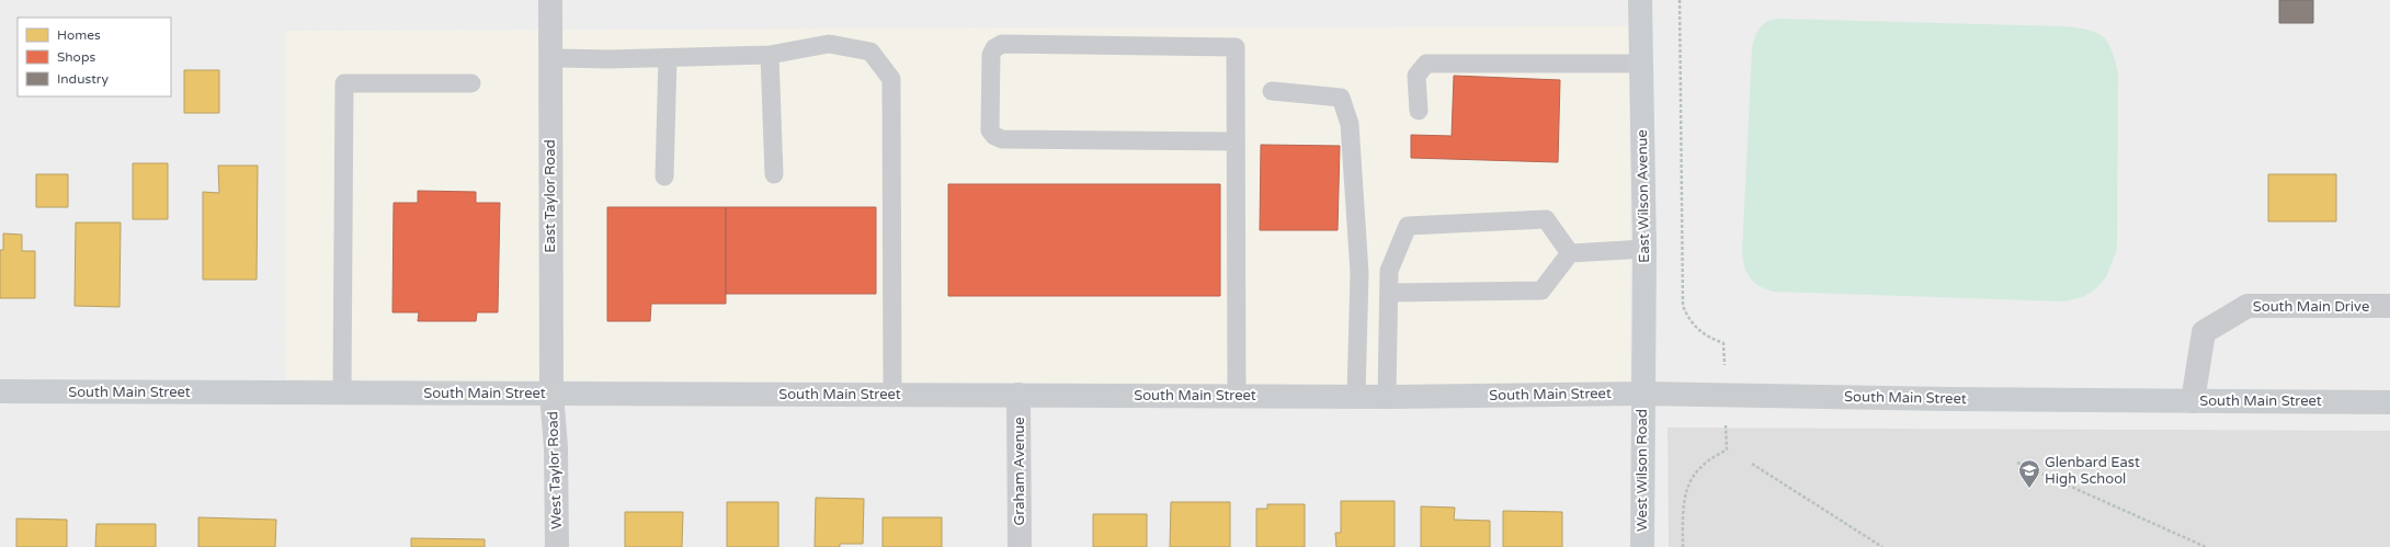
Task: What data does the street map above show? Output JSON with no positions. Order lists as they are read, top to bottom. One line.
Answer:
{"streets":{"main road":["East Wilson Avenue","South Main Street","West Wilson Road"],"street":["East Taylor Road","South Main Drive","West Taylor Road","Graham Avenue"]},"crossings":[["East Taylor Road","South Main Street"],["East Taylor Road","West Taylor Road"],["East Wilson Avenue","South Main Street"],["East Wilson Avenue","West Wilson Road"],["South Main Drive","South Main Street"],["South Main Street","West Taylor Road"],["South Main Street","West Wilson Road"],["South Main Street","Graham Avenue"]],"places":{"school or university":["Glenbard East High School"]},"legend":["Homes","Shops","Industry"]}
